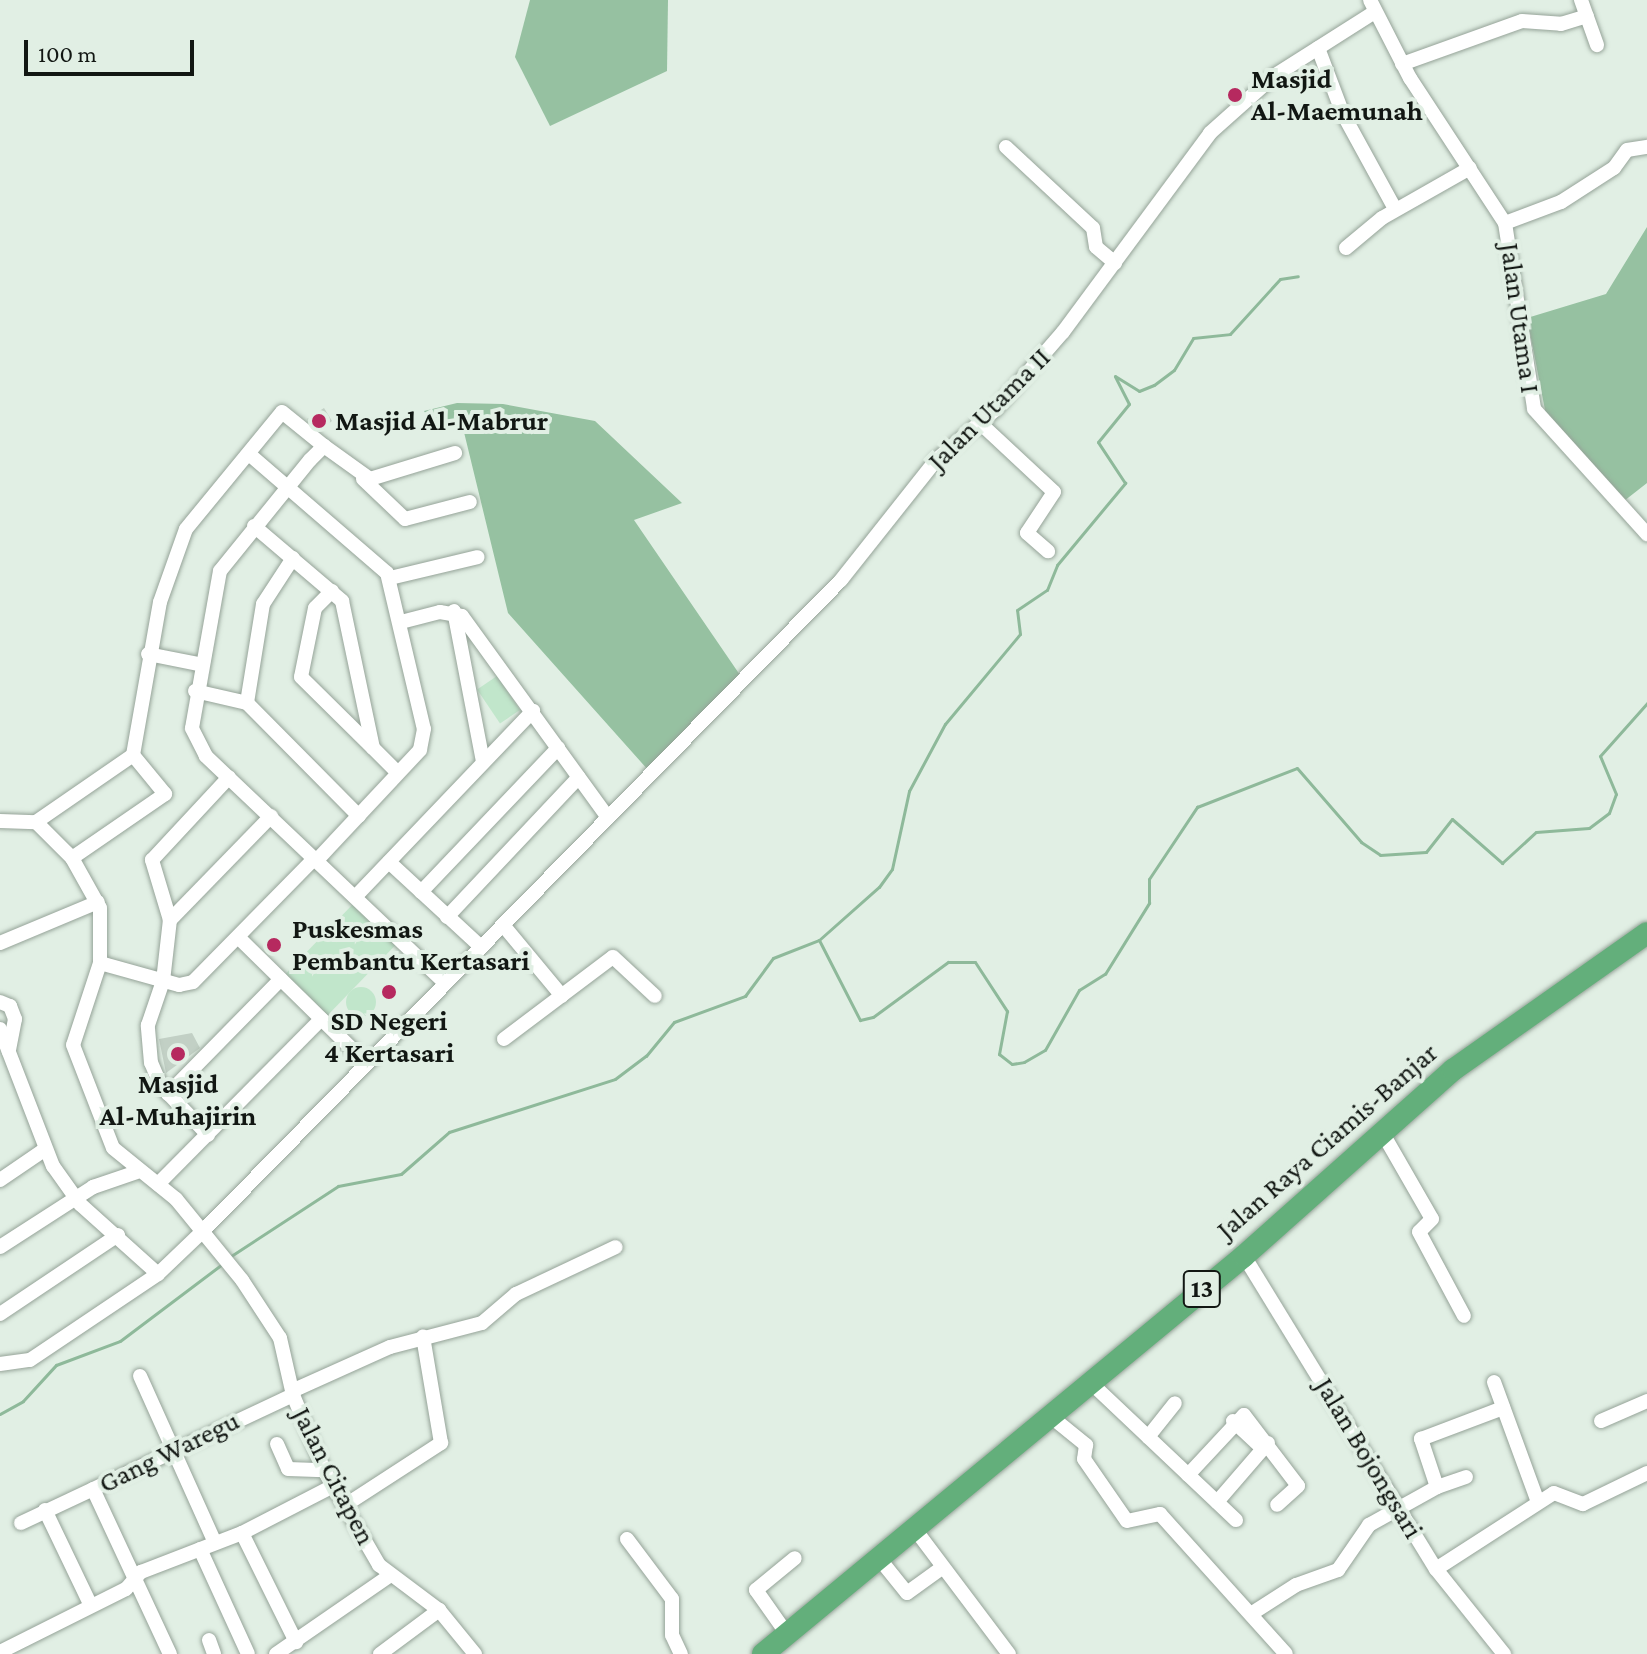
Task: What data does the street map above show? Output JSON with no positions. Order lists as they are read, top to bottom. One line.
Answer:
{"streets":{"highway":["Jalan Raya Ciamis-Banjar","13"],"street":["Jalan Utama I","Jalan Utama II","Gang Waregu","Jalan Bojongsari","Jalan Citapen"]},"crossings":[["Jalan Utama I","Jalan Utama II"],["Jalan Utama II","Jalan Citapen"],["Jalan Raya Ciamis-Banjar","Jalan Bojongsari"],["Gang Waregu","Jalan Citapen"]],"places":["Masjid Al-Maemunah","Masjid Al-Mabrur","Puskesmas Pembantu Kertasari","SD Negeri 4 Kertasari","Masjid Al-Muhajirin"],"scale_bar":"100 m"}
